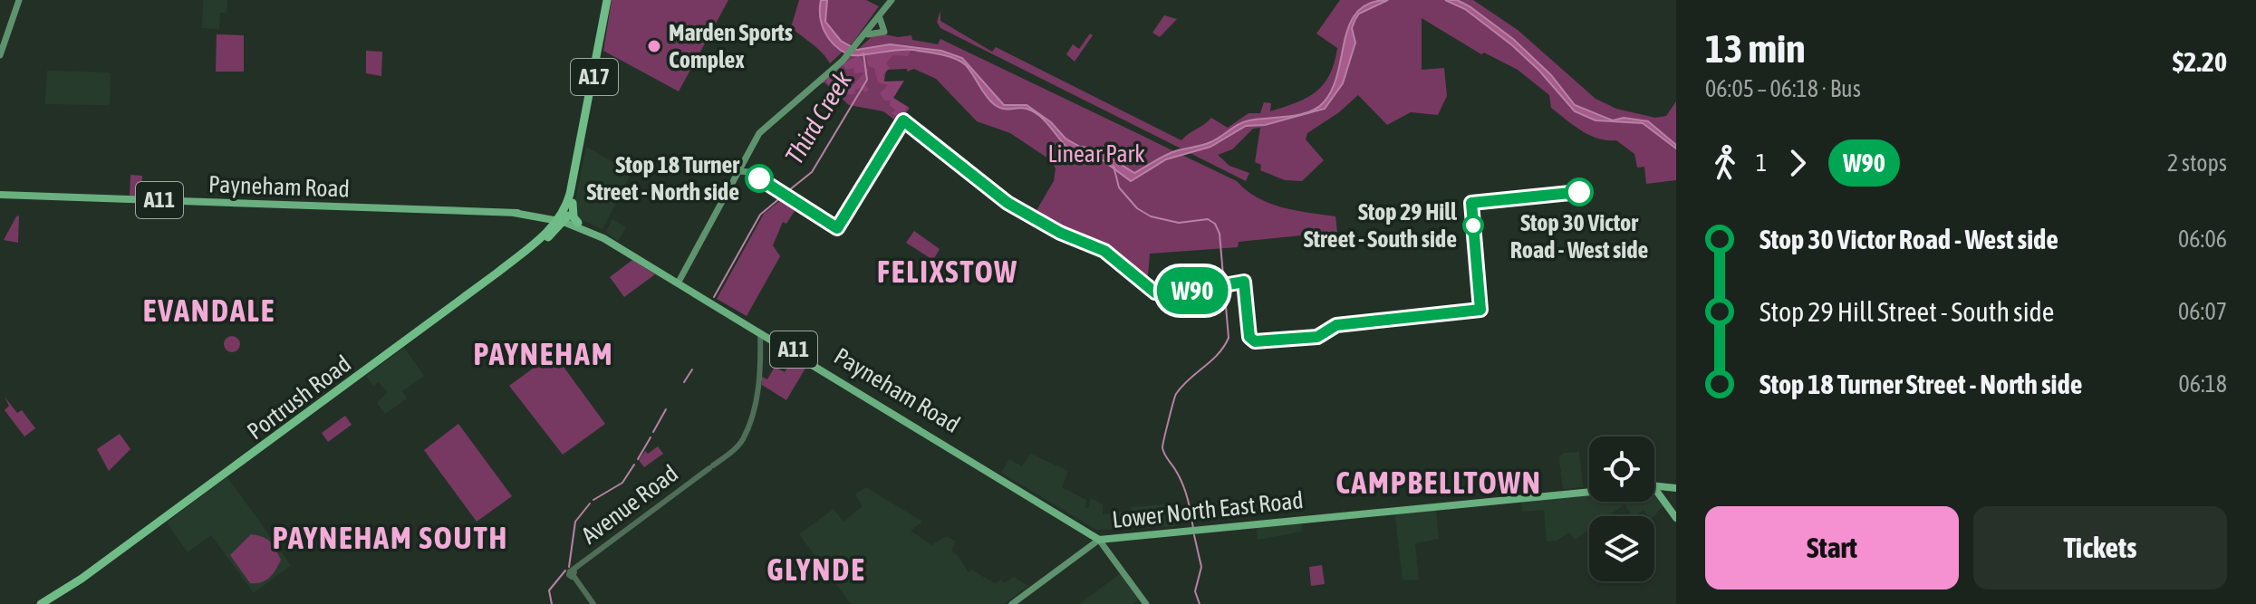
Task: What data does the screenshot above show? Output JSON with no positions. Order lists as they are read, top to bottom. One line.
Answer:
{"streets":{"highway":["A17","Portrush Road"],"main road":["Payneham Road","A11","Lower North East Road"],"street":["Avenue Road"]},"crossings":[["A17","Payneham Road"],["A17","Portrush Road"],["Payneham Road","Portrush Road"],["Payneham Road","Avenue Road"],["Payneham Road","Lower North East Road"]],"districts":["FELIXSTOW","EVANDALE","PAYNEHAM","CAMPBELLTOWN","PAYNEHAM SOUTH","GLYNDE"],"water":["Third Creek"],"parks":["Linear Park"],"places":["Marden Sports Complex","Stop 18 Turner Street - North side","Stop 30 Victor Road - West side","Stop 29 Hill Street - South side"],"lines":["bus line W90"],"page":{"on_map":"W90","heading":["13 min","06:05 – 06:18 · Bus","$2.20"],"legs":["1","W90","2 stops"],"list":[{"name":"Stop 30 Victor Road - West side","value":"06:06"},{"name":"Stop 29 Hill Street - South side","value":"06:07"},{"name":"Stop 18 Turner Street - North side","value":"06:18"}],"buttons":["Start","Tickets"]}}
